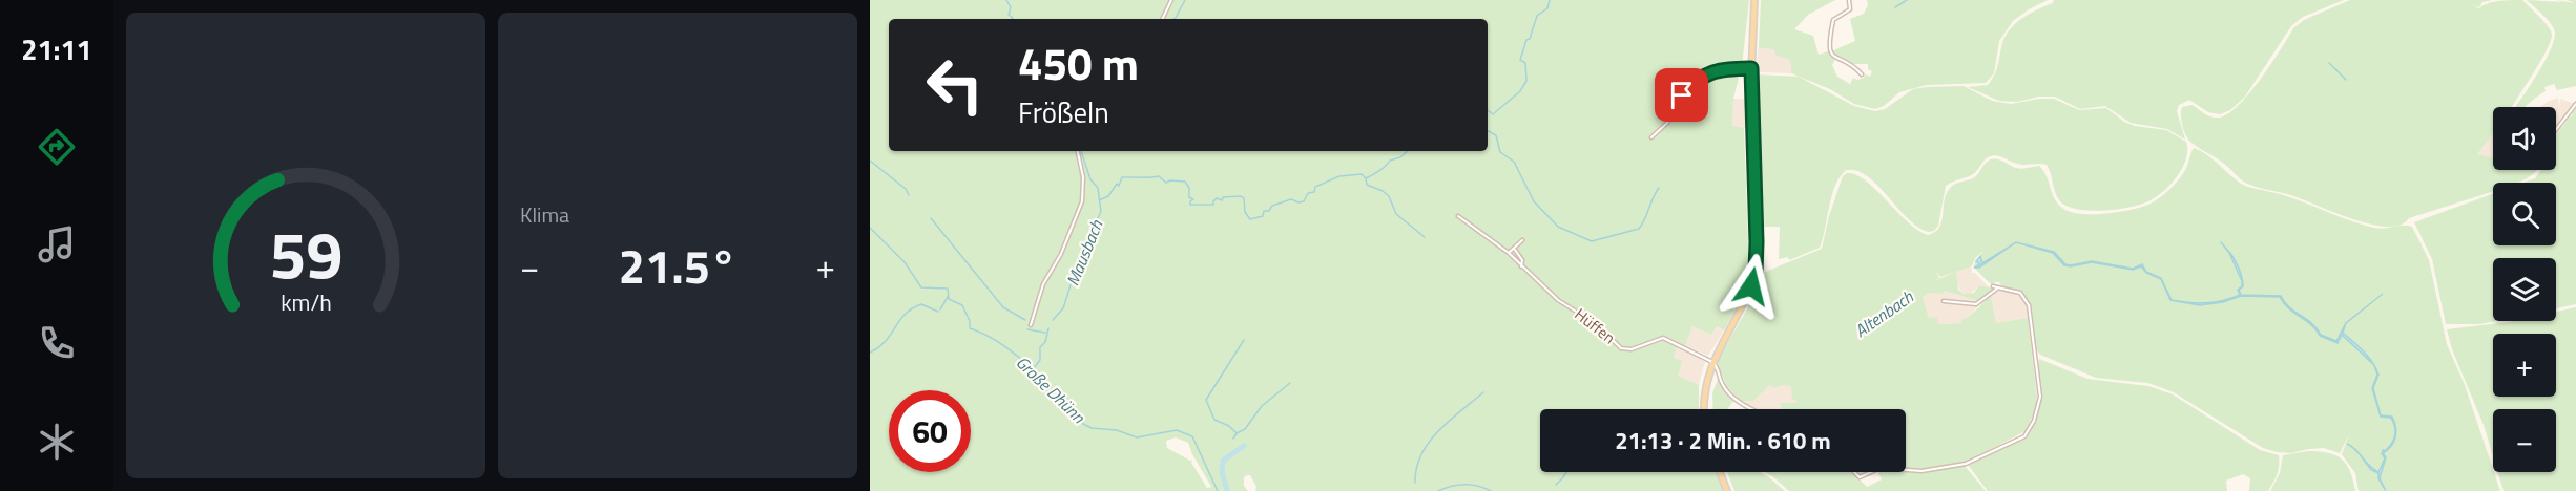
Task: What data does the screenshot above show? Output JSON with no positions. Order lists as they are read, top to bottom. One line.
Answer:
{"streets":{"street":["Hüffen"]},"water":["Mausbach","Altenbach","Große Dhünn"],"page":{"tabs":"21:11","tile":"Klima","turn":["450 m","Frößeln"],"map_buttons":["+","−"],"heat":["−","21.5°","+"],"limit":"60","trip":"21:13 · 2 Min. · 610 m","gauge":["59","km/h"]}}
